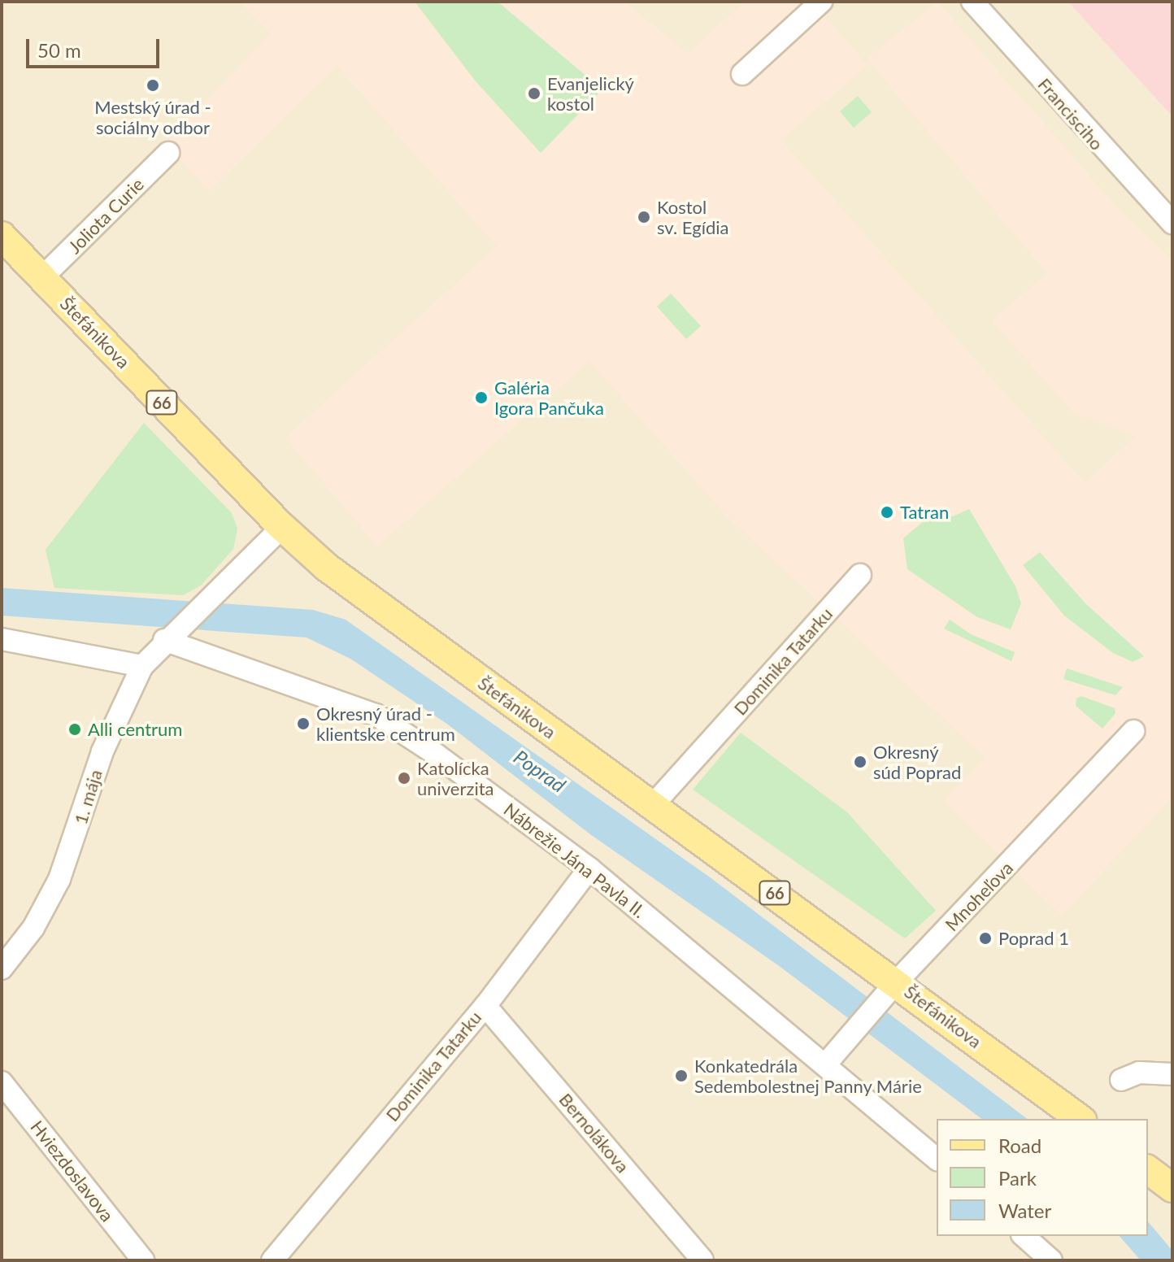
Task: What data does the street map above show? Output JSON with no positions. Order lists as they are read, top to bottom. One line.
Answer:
{"streets":{"main road":["Štefánikova","66"],"street":["Francisciho","Joliota Curie","Dominika Tatarku","1. mája","Nábrežie Jána Pavla II.","Mnoheľova","Bernolákova","Hviezdoslavova"]},"crossings":[["Joliota Curie","Štefánikova"],["Štefánikova","Dominika Tatarku"],["Štefánikova","1. mája"],["Štefánikova","Mnoheľova"],["Dominika Tatarku","Nábrežie Jána Pavla II."],["Dominika Tatarku","Bernolákova"],["1. mája","Nábrežie Jána Pavla II."],["Nábrežie Jána Pavla II.","Mnoheľova"]],"water":["Poprad"],"places":["Mestský úrad - sociálny odbor","Evanjelický kostol","Kostol sv. Egídia","Galéria Igora Pančuka","Tatran","Okresný úrad - klientske centrum","Alli centrum","Okresný súd Poprad","Katolícka univerzita","Poprad 1","Konkatedrála Sedembolestnej Panny Márie"],"legend":["Road","Park","Water"],"scale_bar":"50 m"}
